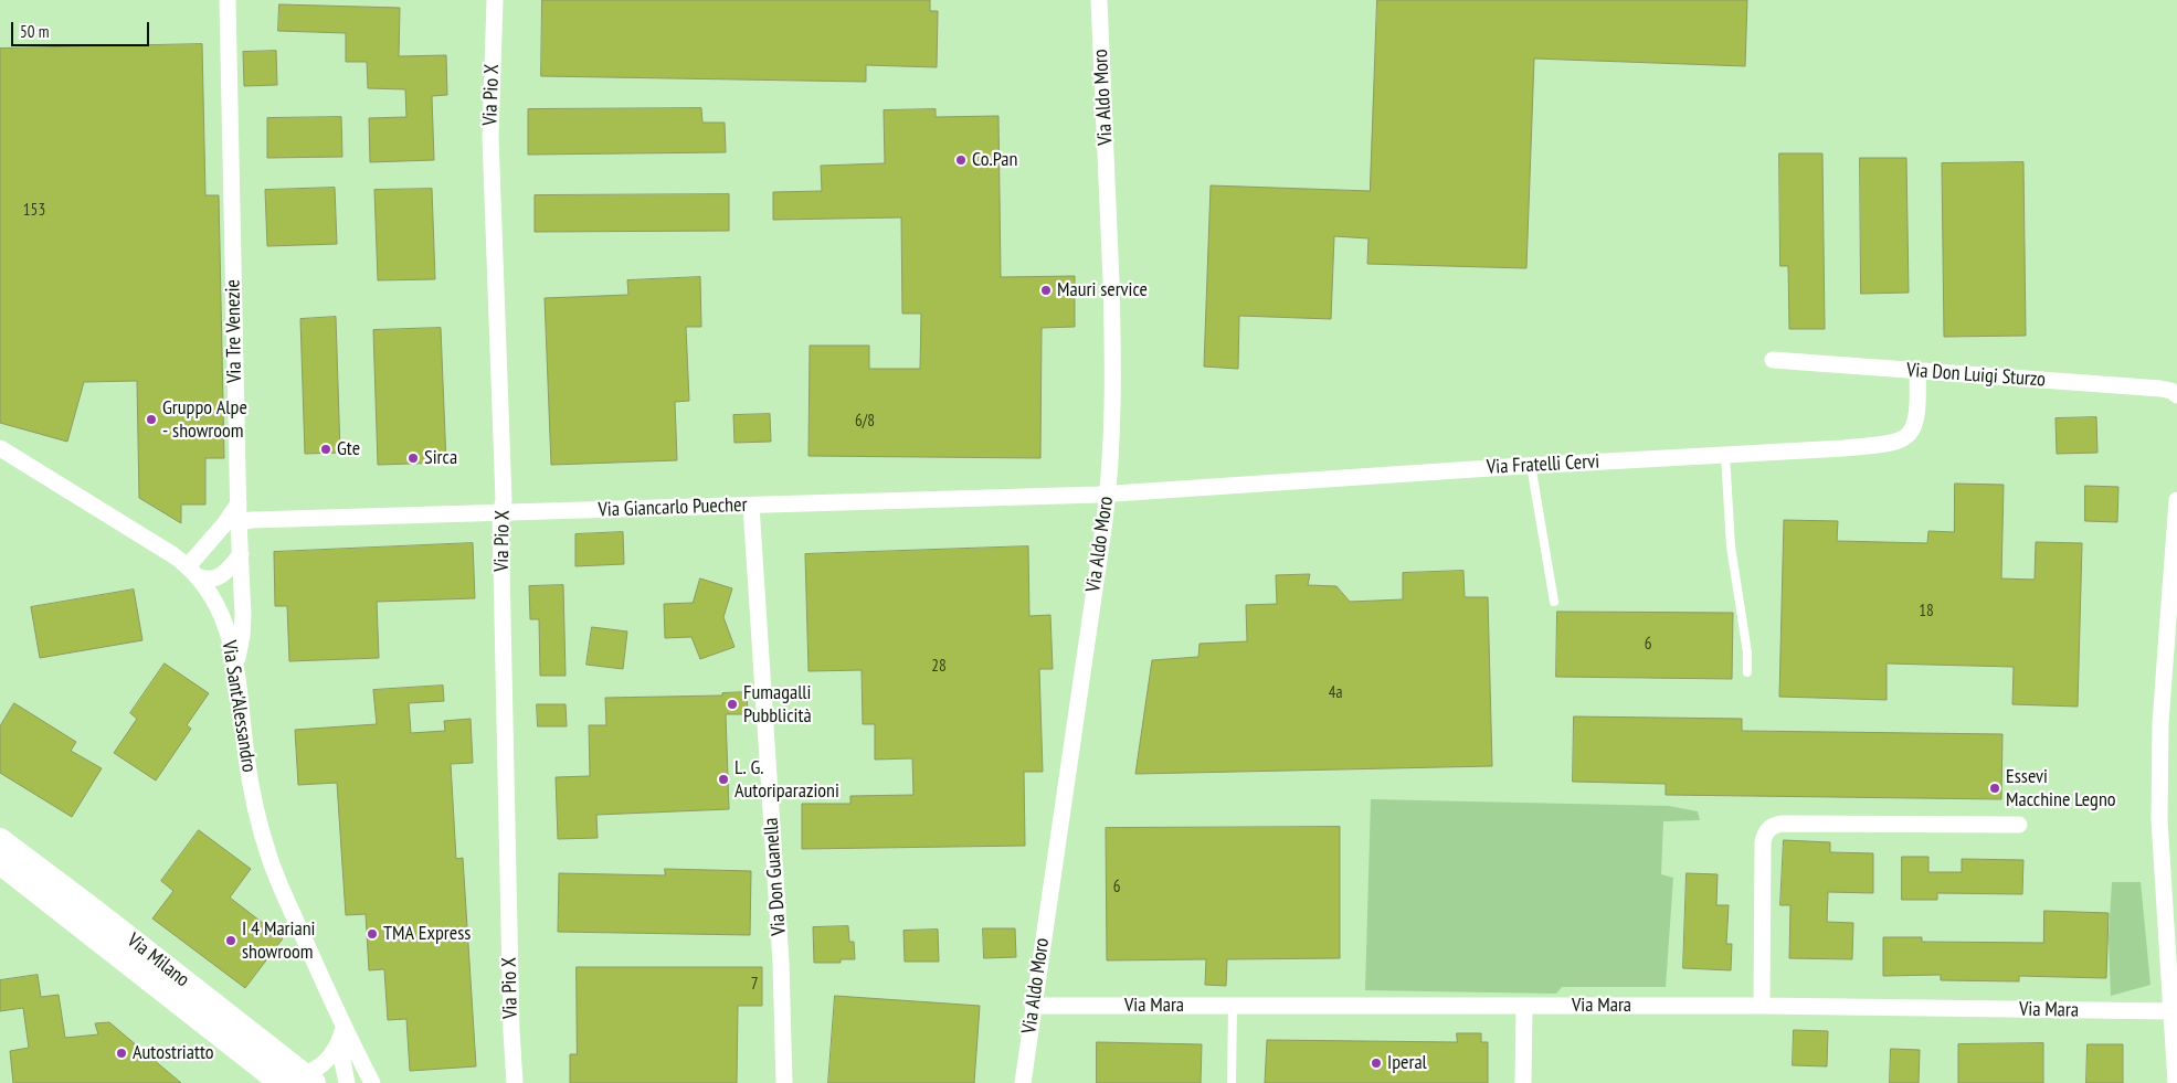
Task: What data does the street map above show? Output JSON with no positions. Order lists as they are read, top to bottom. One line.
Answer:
{"streets":{"main road":["Via Milano"],"street":["Via Pio X","Via Aldo Moro","Via Tre Venezie","Via Don Luigi Sturzo","Via Fratelli Cervi","Via Giancarlo Puecher","Via Sant'Alessandro","Via Don Guanella","Via Mara"]},"crossings":[["Via Pio X","Via Giancarlo Puecher"],["Via Aldo Moro","Via Fratelli Cervi"],["Via Aldo Moro","Via Giancarlo Puecher"],["Via Aldo Moro","Via Mara"],["Via Tre Venezie","Via Giancarlo Puecher"],["Via Tre Venezie","Via Sant'Alessandro"],["Via Don Luigi Sturzo","Via Fratelli Cervi"],["Via Fratelli Cervi","Via Giancarlo Puecher"],["Via Giancarlo Puecher","Via Don Guanella"]],"places":["Co.Pan","Mauri service","Gruppo Alpe - showroom","Gte","Sirca","Fumagalli Pubblicità","L. G. Autoriparazioni","Essevi Macchine Legno","TMA Express","I 4 Mariani showroom","Autostriatto","Iperal"],"house_numbers":["153","6/8","18","6","28","4a","6","7"],"scale_bar":"50 m"}
